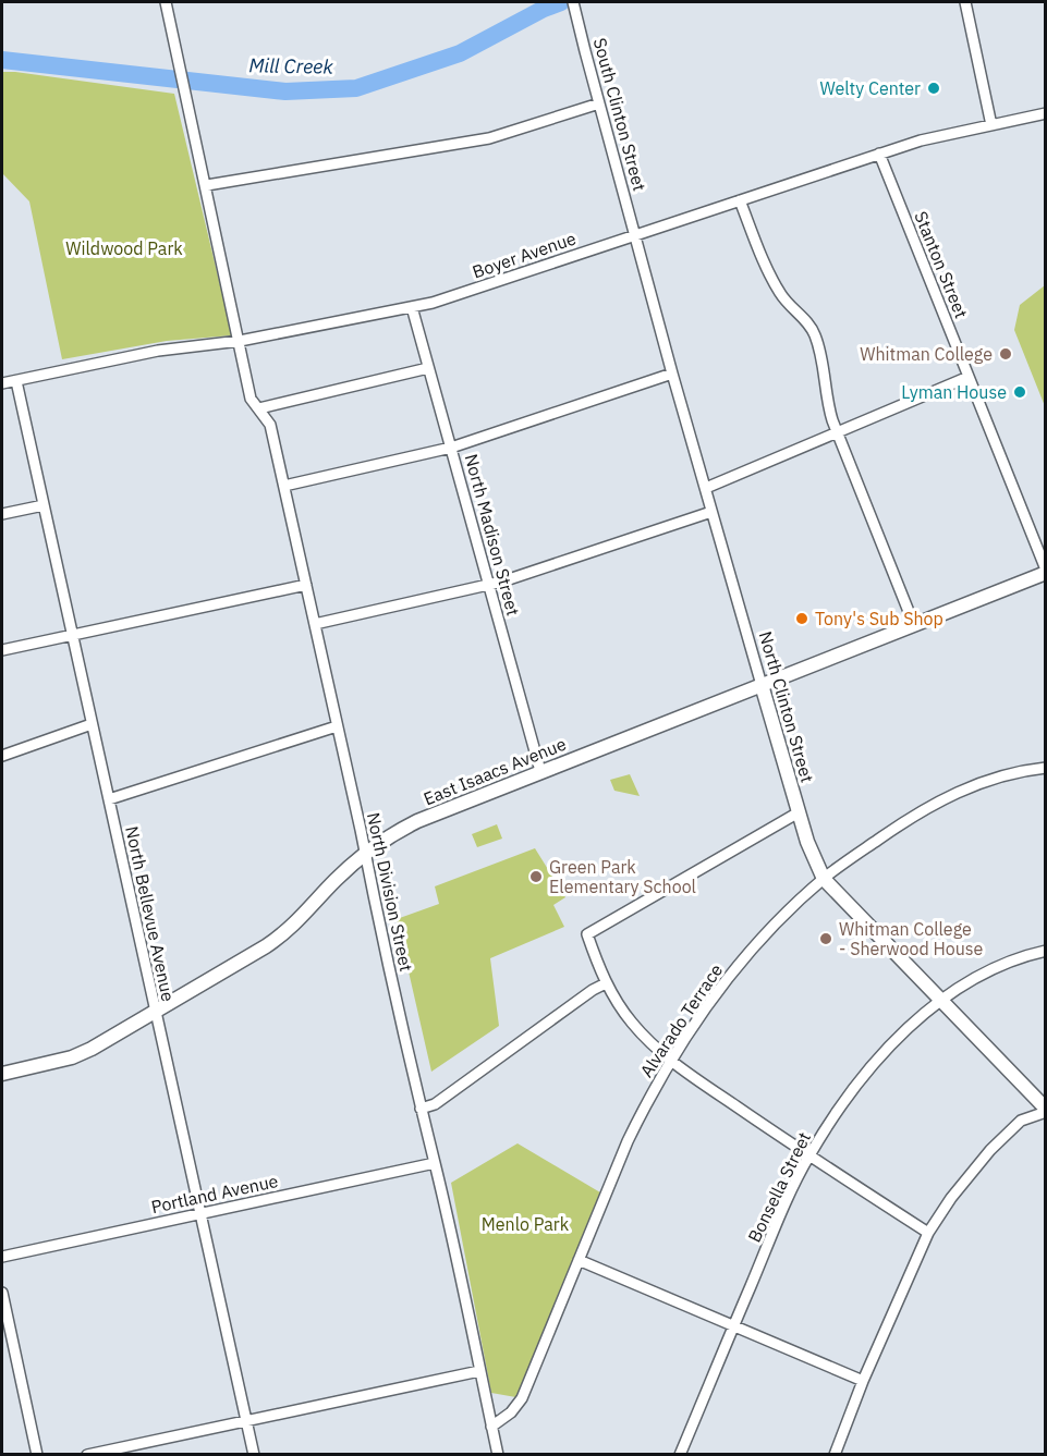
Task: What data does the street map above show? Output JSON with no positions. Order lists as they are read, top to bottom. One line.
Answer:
{"streets":{"main road":["North Clinton Street","East Isaacs Avenue"],"street":["South Clinton Street","Boyer Avenue","Stanton Street","North Madison Street","North Division Street","North Bellevue Avenue","Alvarado Terrace","Bonsella Street","Portland Avenue"]},"crossings":[["South Clinton Street","Boyer Avenue"],["South Clinton Street","North Clinton Street"],["Boyer Avenue","Stanton Street"],["Boyer Avenue","North Madison Street"],["Boyer Avenue","North Clinton Street"],["Boyer Avenue","North Division Street"],["Boyer Avenue","North Bellevue Avenue"],["Stanton Street","East Isaacs Avenue"],["North Madison Street","East Isaacs Avenue"],["North Clinton Street","East Isaacs Avenue"],["North Clinton Street","Alvarado Terrace"],["North Clinton Street","Bonsella Street"],["East Isaacs Avenue","North Division Street"],["East Isaacs Avenue","North Bellevue Avenue"],["North Division Street","Alvarado Terrace"],["North Division Street","Portland Avenue"],["North Bellevue Avenue","Portland Avenue"]],"water":["Mill Creek"],"parks":["Wildwood Park","Menlo Park"],"places":["Welty Center","Whitman College","Lyman House","Tony's Sub Shop","Green Park Elementary School","Whitman College - Sherwood House"]}
